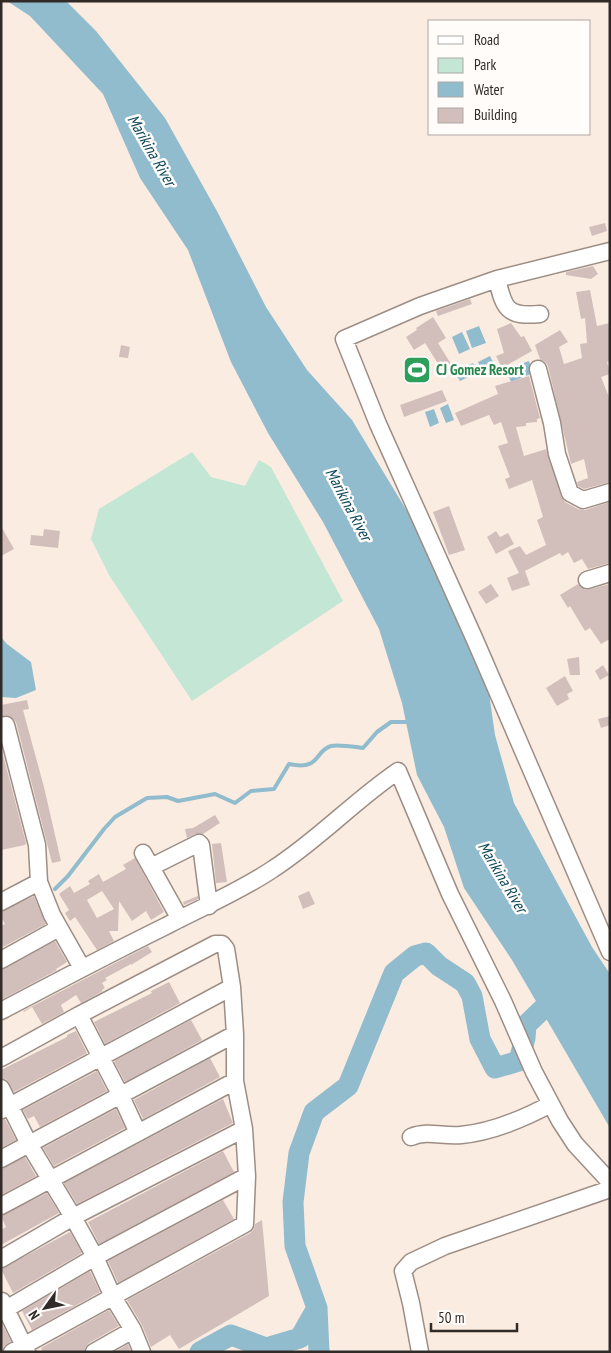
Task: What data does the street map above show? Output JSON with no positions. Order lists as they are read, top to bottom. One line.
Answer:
{"water":["Marikina River"],"places":{"sports":["CJ Gomez Resort"]},"legend":["Road","Park","Water","Building"],"scale_bar":"50 m","north":"bottom left"}
